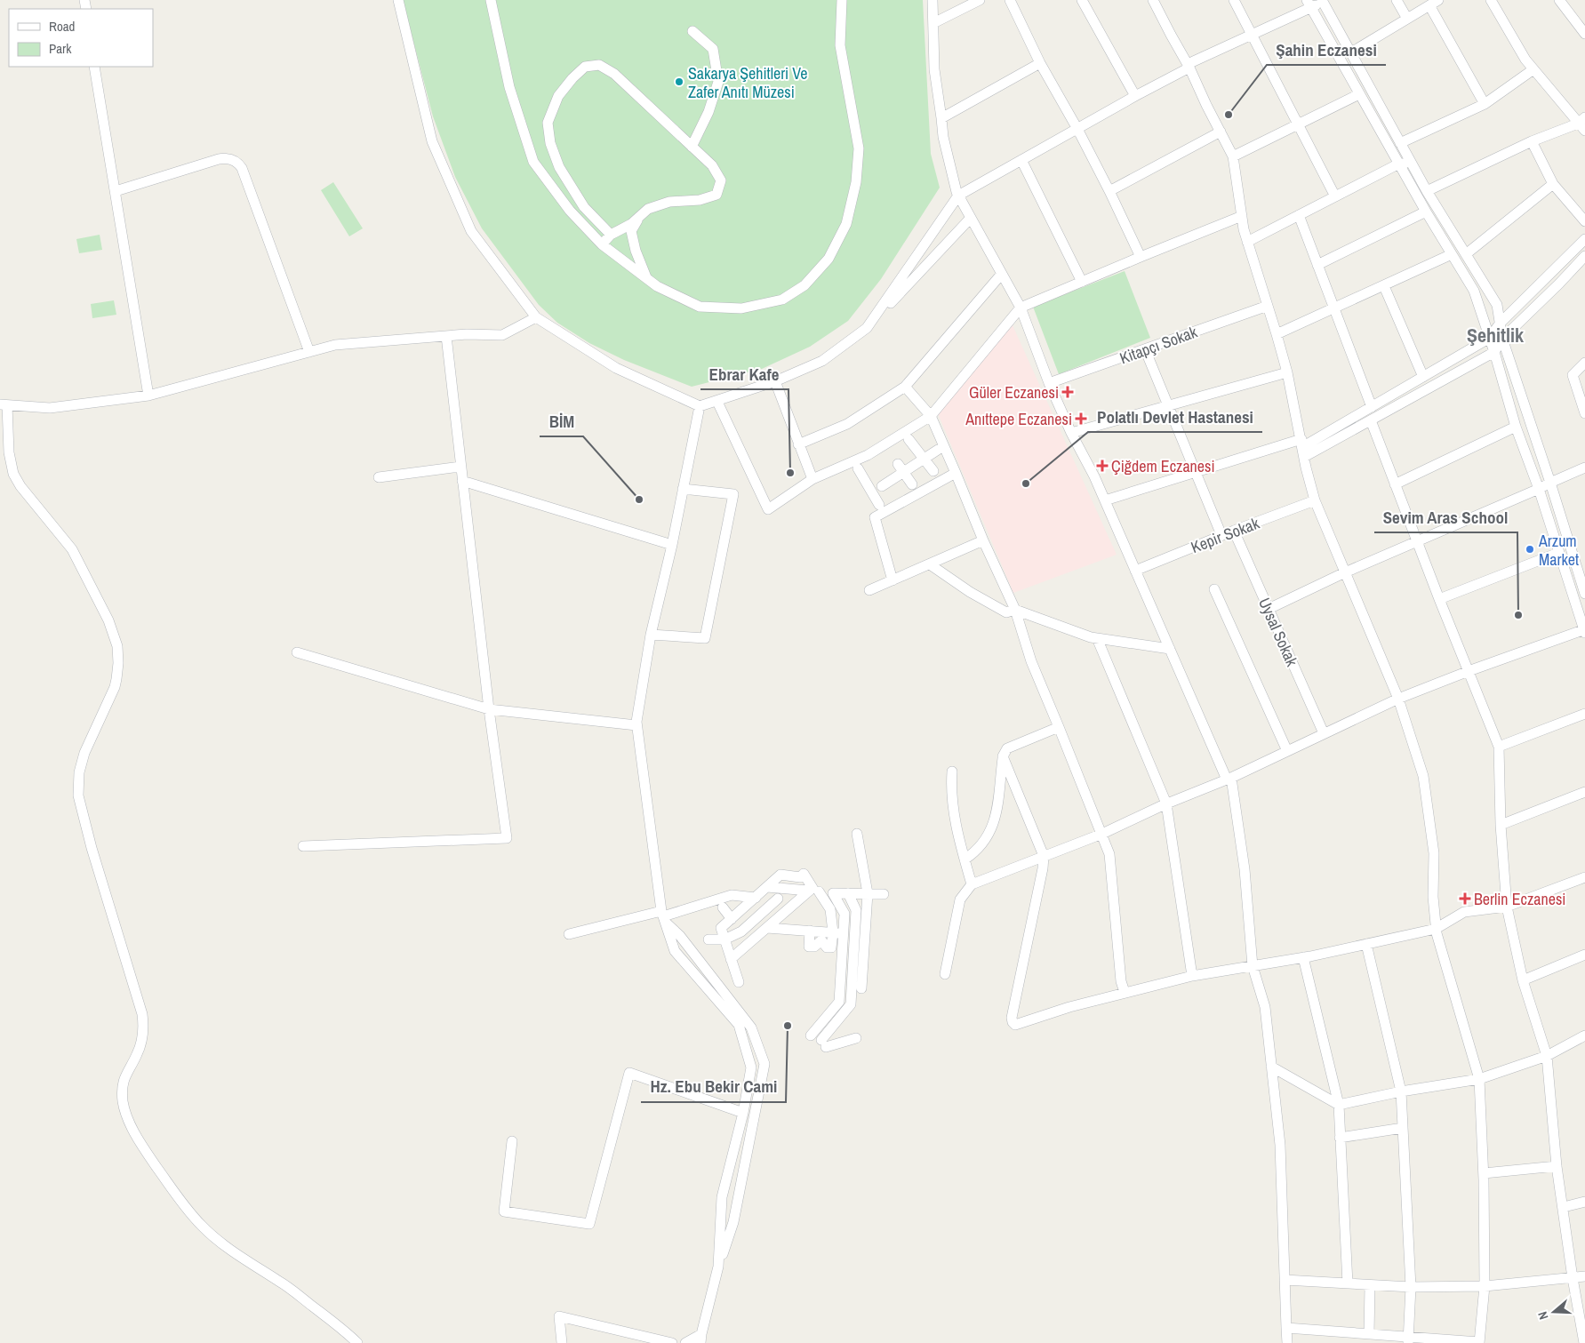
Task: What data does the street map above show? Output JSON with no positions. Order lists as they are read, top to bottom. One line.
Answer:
{"streets":{"street":["Kitapçı Sokak","Kepir Sokak","Uysal Sokak"]},"crossings":[["Kepir Sokak","Uysal Sokak"]],"districts":["Şehitlik"],"places":{"other":["Sakarya Şehitleri Ve Zafer Anıtı Müzesi","Şahin Eczanesi","Ebrar Kafe","Polatlı Devlet Hastanesi","BİM","Arzum Market","Sevim Aras School","Hz. Ebu Bekir Cami"],"health":["Güler Eczanesi","Anıttepe Eczanesi","Çiğdem Eczanesi","Berlin Eczanesi"]},"legend":["Road","Park"],"north":"left"}
